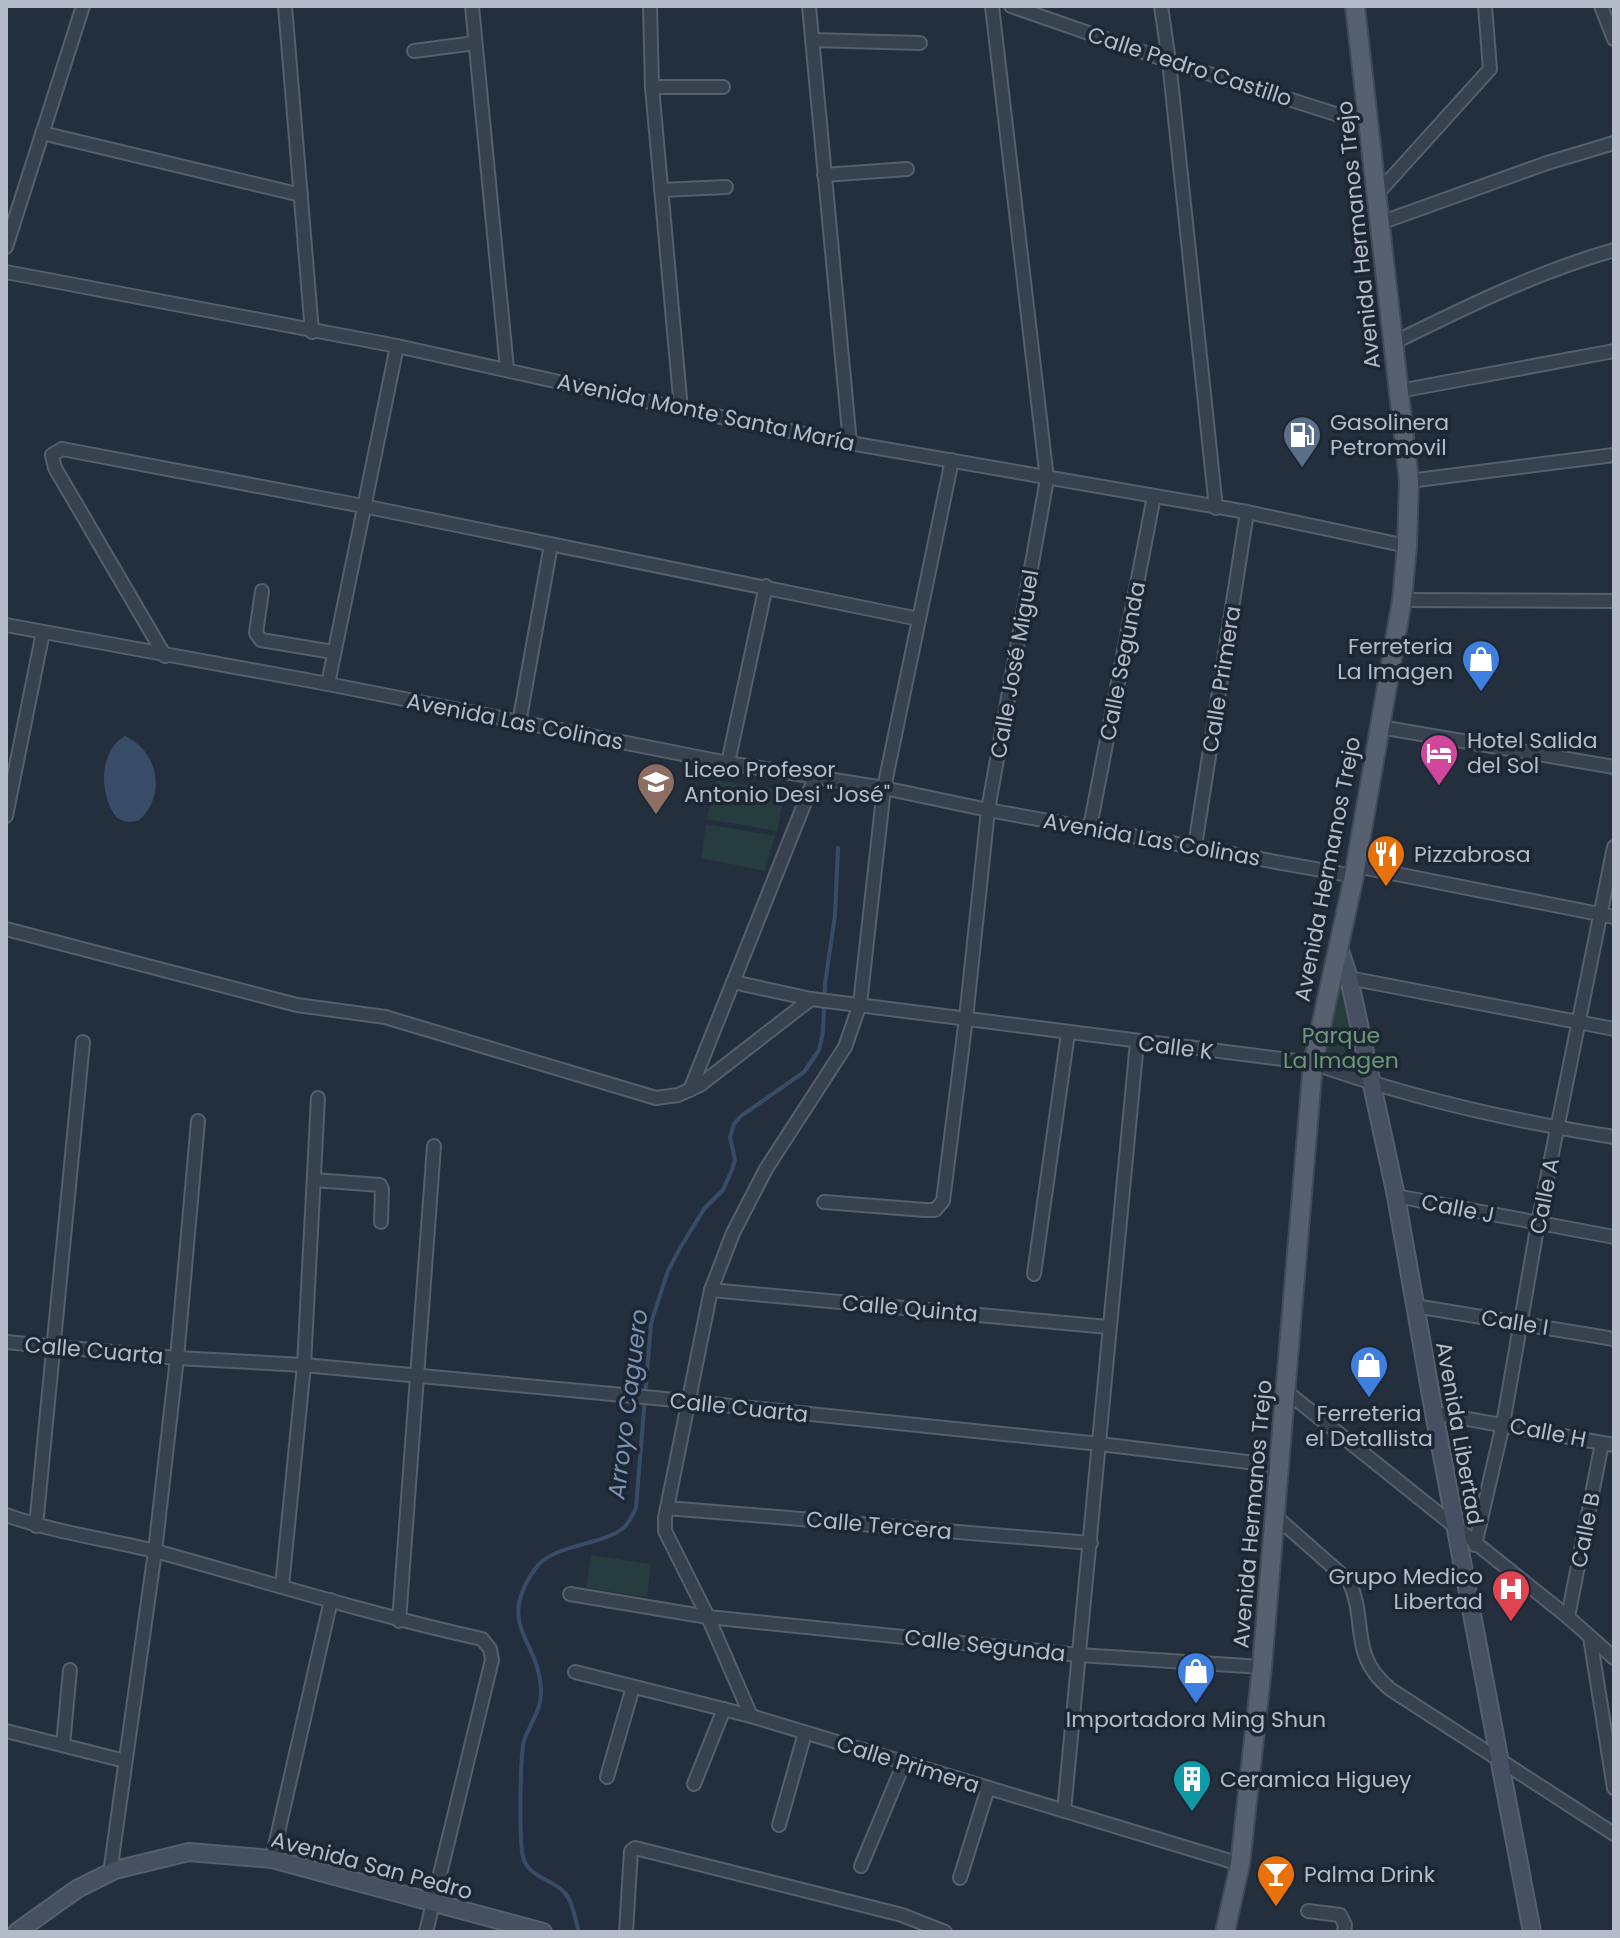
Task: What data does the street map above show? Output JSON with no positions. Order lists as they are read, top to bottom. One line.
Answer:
{"streets":{"main road":["Avenida Hermanos Trejo"],"street":["Calle Pedro Castillo","Avenida Monte Santa María","Calle Segunda","Calle José Miguel","Calle Primera","Avenida Las Colinas","Calle K","Calle A","Calle J","Calle Quinta","Calle I","Calle Cuarta","Calle H","Avenida Libertad","Calle Tercera","Calle B","Avenida San Pedro"]},"crossings":[["Calle Pedro Castillo","Avenida Hermanos Trejo"],["Avenida Hermanos Trejo","Avenida Monte Santa María"],["Avenida Hermanos Trejo","Calle Segunda"],["Avenida Hermanos Trejo","Calle Primera"],["Avenida Hermanos Trejo","Avenida Las Colinas"],["Avenida Hermanos Trejo","Calle K"],["Avenida Hermanos Trejo","Calle Cuarta"],["Avenida Hermanos Trejo","Avenida Libertad"],["Avenida Monte Santa María","Calle Segunda"],["Avenida Monte Santa María","Calle José Miguel"],["Avenida Monte Santa María","Calle Primera"],["Calle Segunda","Avenida Las Colinas"],["Calle José Miguel","Avenida Las Colinas"],["Calle José Miguel","Calle K"],["Calle Primera","Avenida Las Colinas"],["Avenida Las Colinas","Calle A"],["Calle K","Calle A"],["Calle K","Avenida Libertad"],["Calle A","Calle J"],["Calle A","Calle I"],["Calle A","Calle H"],["Calle J","Avenida Libertad"],["Calle I","Avenida Libertad"],["Calle H","Avenida Libertad"],["Calle H","Calle B"]],"water":["Arroyo Caguero"],"parks":["Parque La Imagen"],"places":{"fuel station":["Gasolinera Petromovil"],"shop":["Ferreteria La Imagen","Ferreteria el Detallista","Importadora Ming Shun"],"hotel":["Hotel Salida del Sol"],"school or university":["Liceo Profesor Antonio Desi \"José\""],"restaurant":["Pizzabrosa"],"hospital":["Grupo Medico Libertad"],"building":["Ceramica Higuey"],"bar":["Palma Drink"]}}
